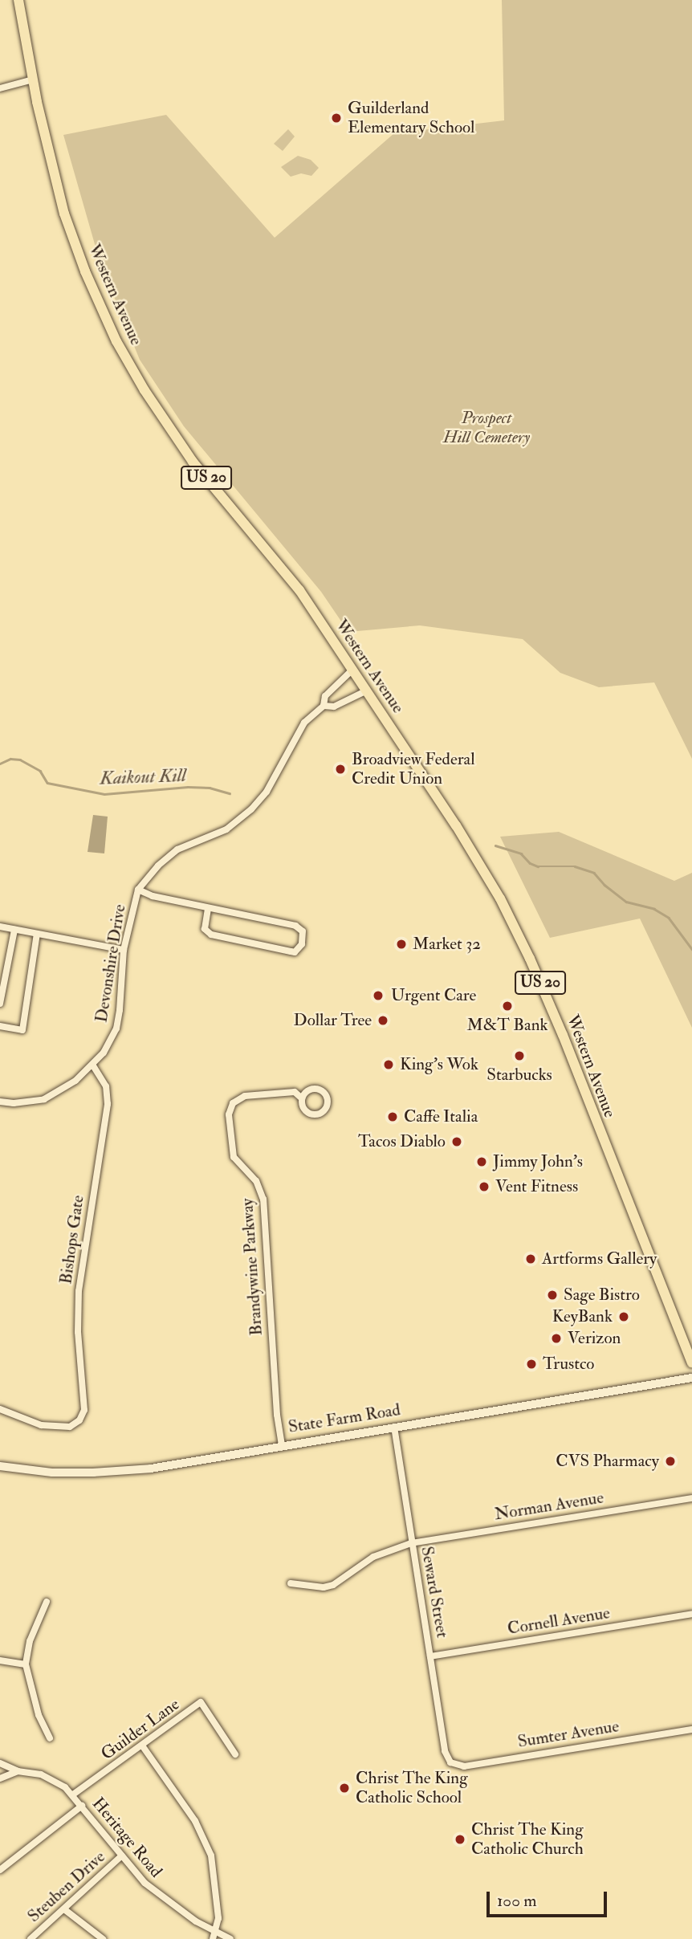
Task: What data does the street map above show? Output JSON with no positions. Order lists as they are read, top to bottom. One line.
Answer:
{"streets":{"main road":["Western Avenue","US 20","State Farm Road"],"street":["Devonshire Drive","Bishops Gate","Brandywine Parkway","Norman Avenue","Seward Street","Cornell Avenue","Guilder Lane","Sumter Avenue","Heritage Road","Steuben Drive"]},"crossings":[["Western Avenue","Devonshire Drive"],["Devonshire Drive","Bishops Gate"],["Brandywine Parkway","State Farm Road"],["State Farm Road","Seward Street"],["Norman Avenue","Seward Street"],["Seward Street","Cornell Avenue"],["Seward Street","Sumter Avenue"],["Guilder Lane","Heritage Road"],["Heritage Road","Steuben Drive"]],"water":["Kaikout Kill"],"parks":["Prospect Hill Cemetery"],"places":["Guilderland Elementary School","Broadview Federal Credit Union","Market 32","Urgent Care","M&T Bank","Dollar Tree","Starbucks","King’s Wok","Caffe Italia","Tacos Diablo","Jimmy John's","Vent Fitness","Artforms Gallery","Sage Bistro","KeyBank","Verizon","Trustco","CVS Pharmacy","Christ The King Catholic School","Christ The King Catholic Church"],"scale_bar":"100 m"}
